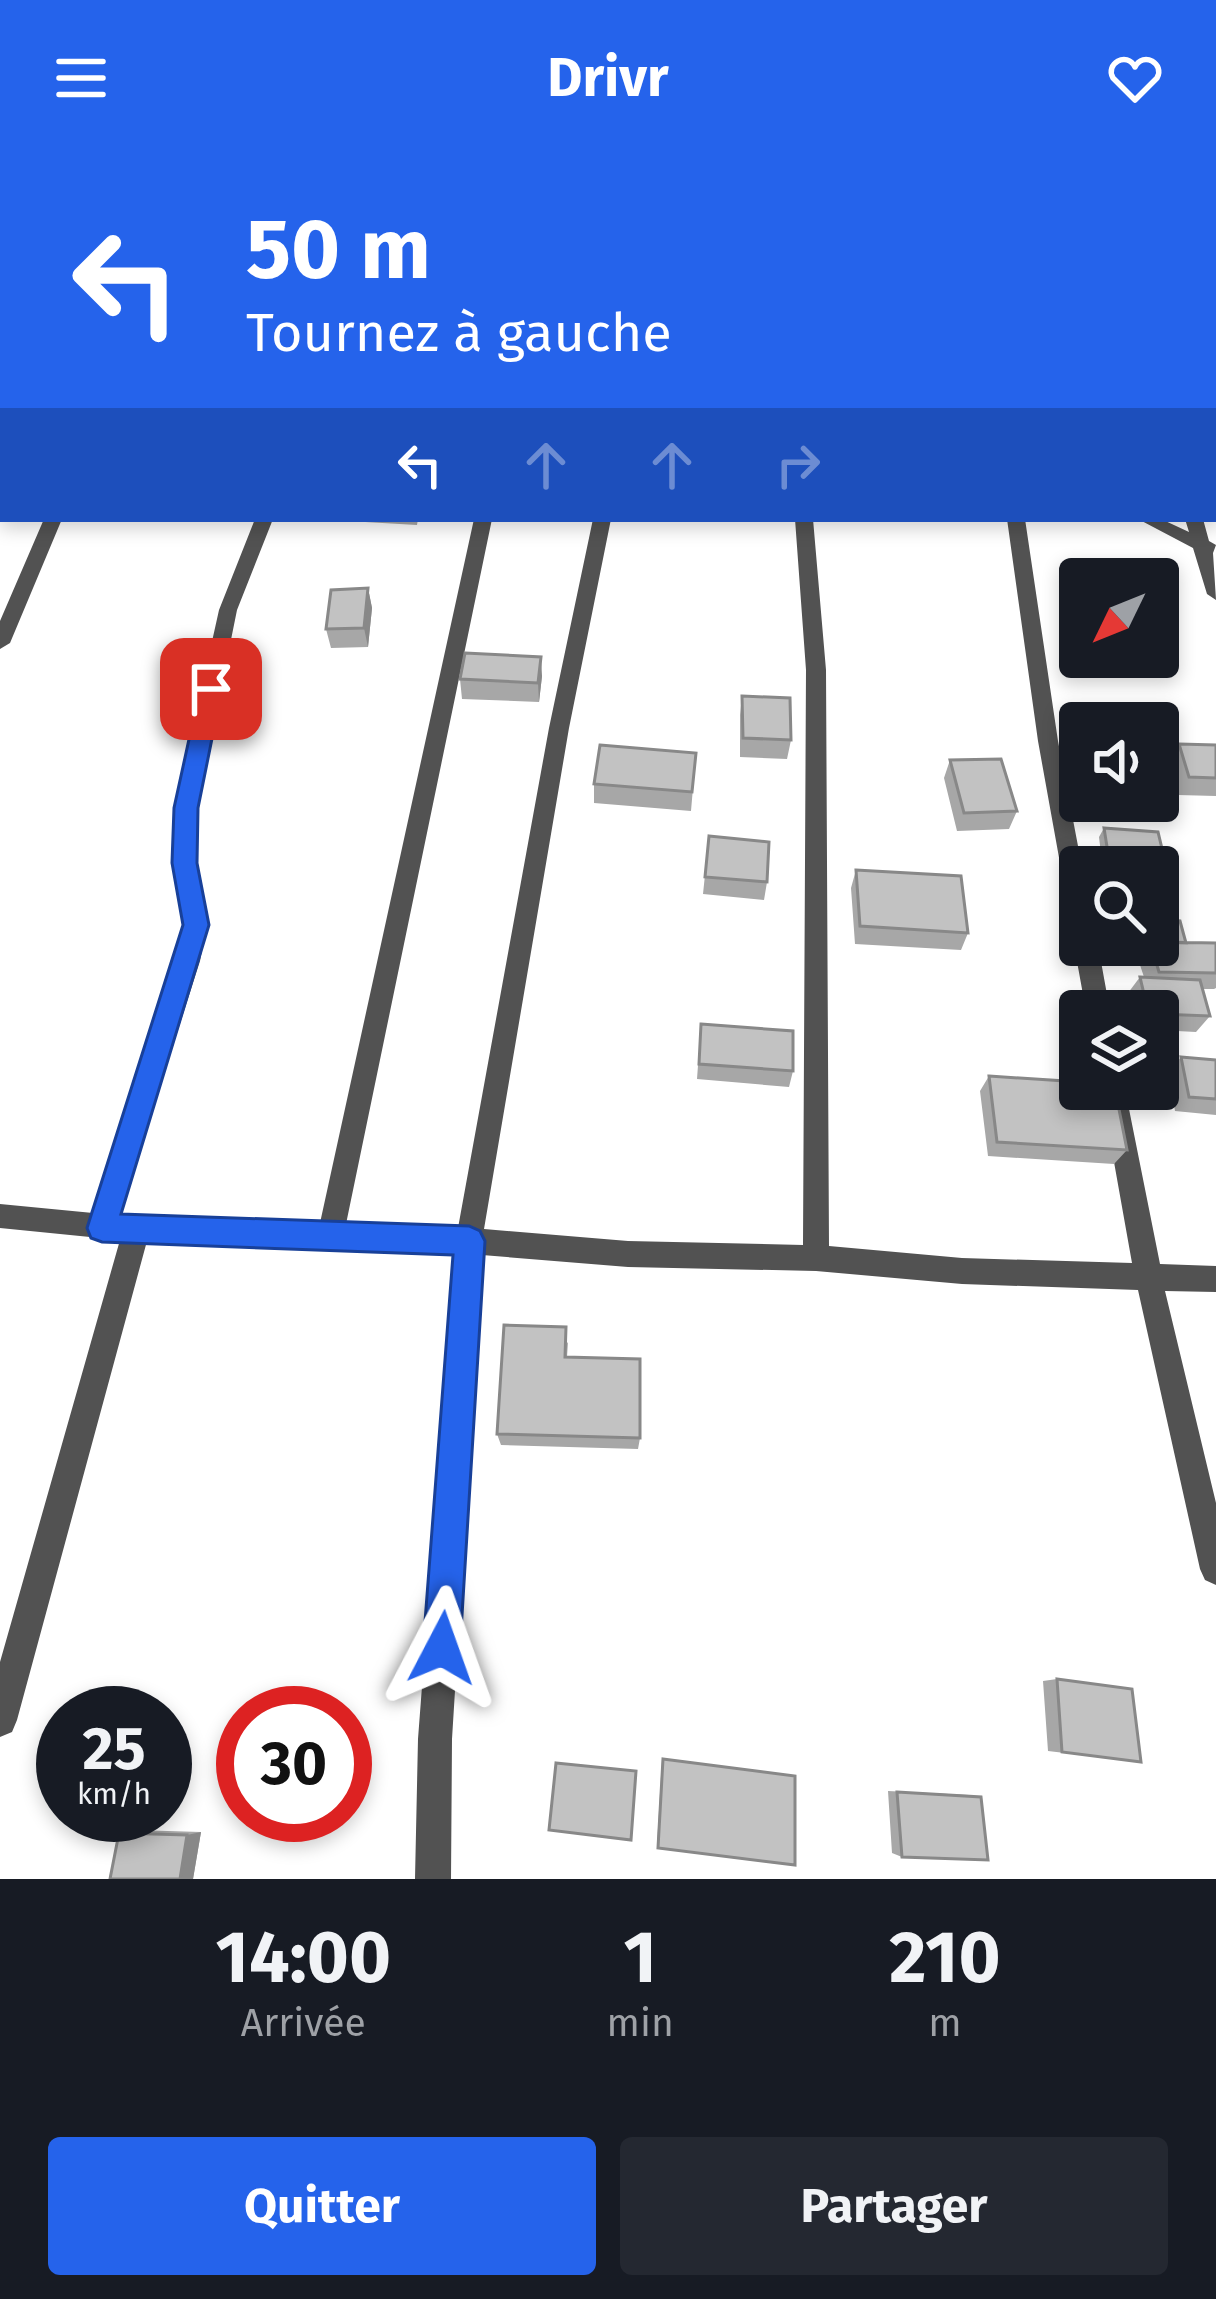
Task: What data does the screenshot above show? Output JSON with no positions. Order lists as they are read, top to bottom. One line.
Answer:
{"north":"bottom left","page":{"header":"Drivr","turn":["50 m","Tournez à gauche"],"speed":"25 km/h","limit":"30","eta":["14:00","Arrivée","1","min","210","m"],"buttons":["Quitter","Partager"]}}
